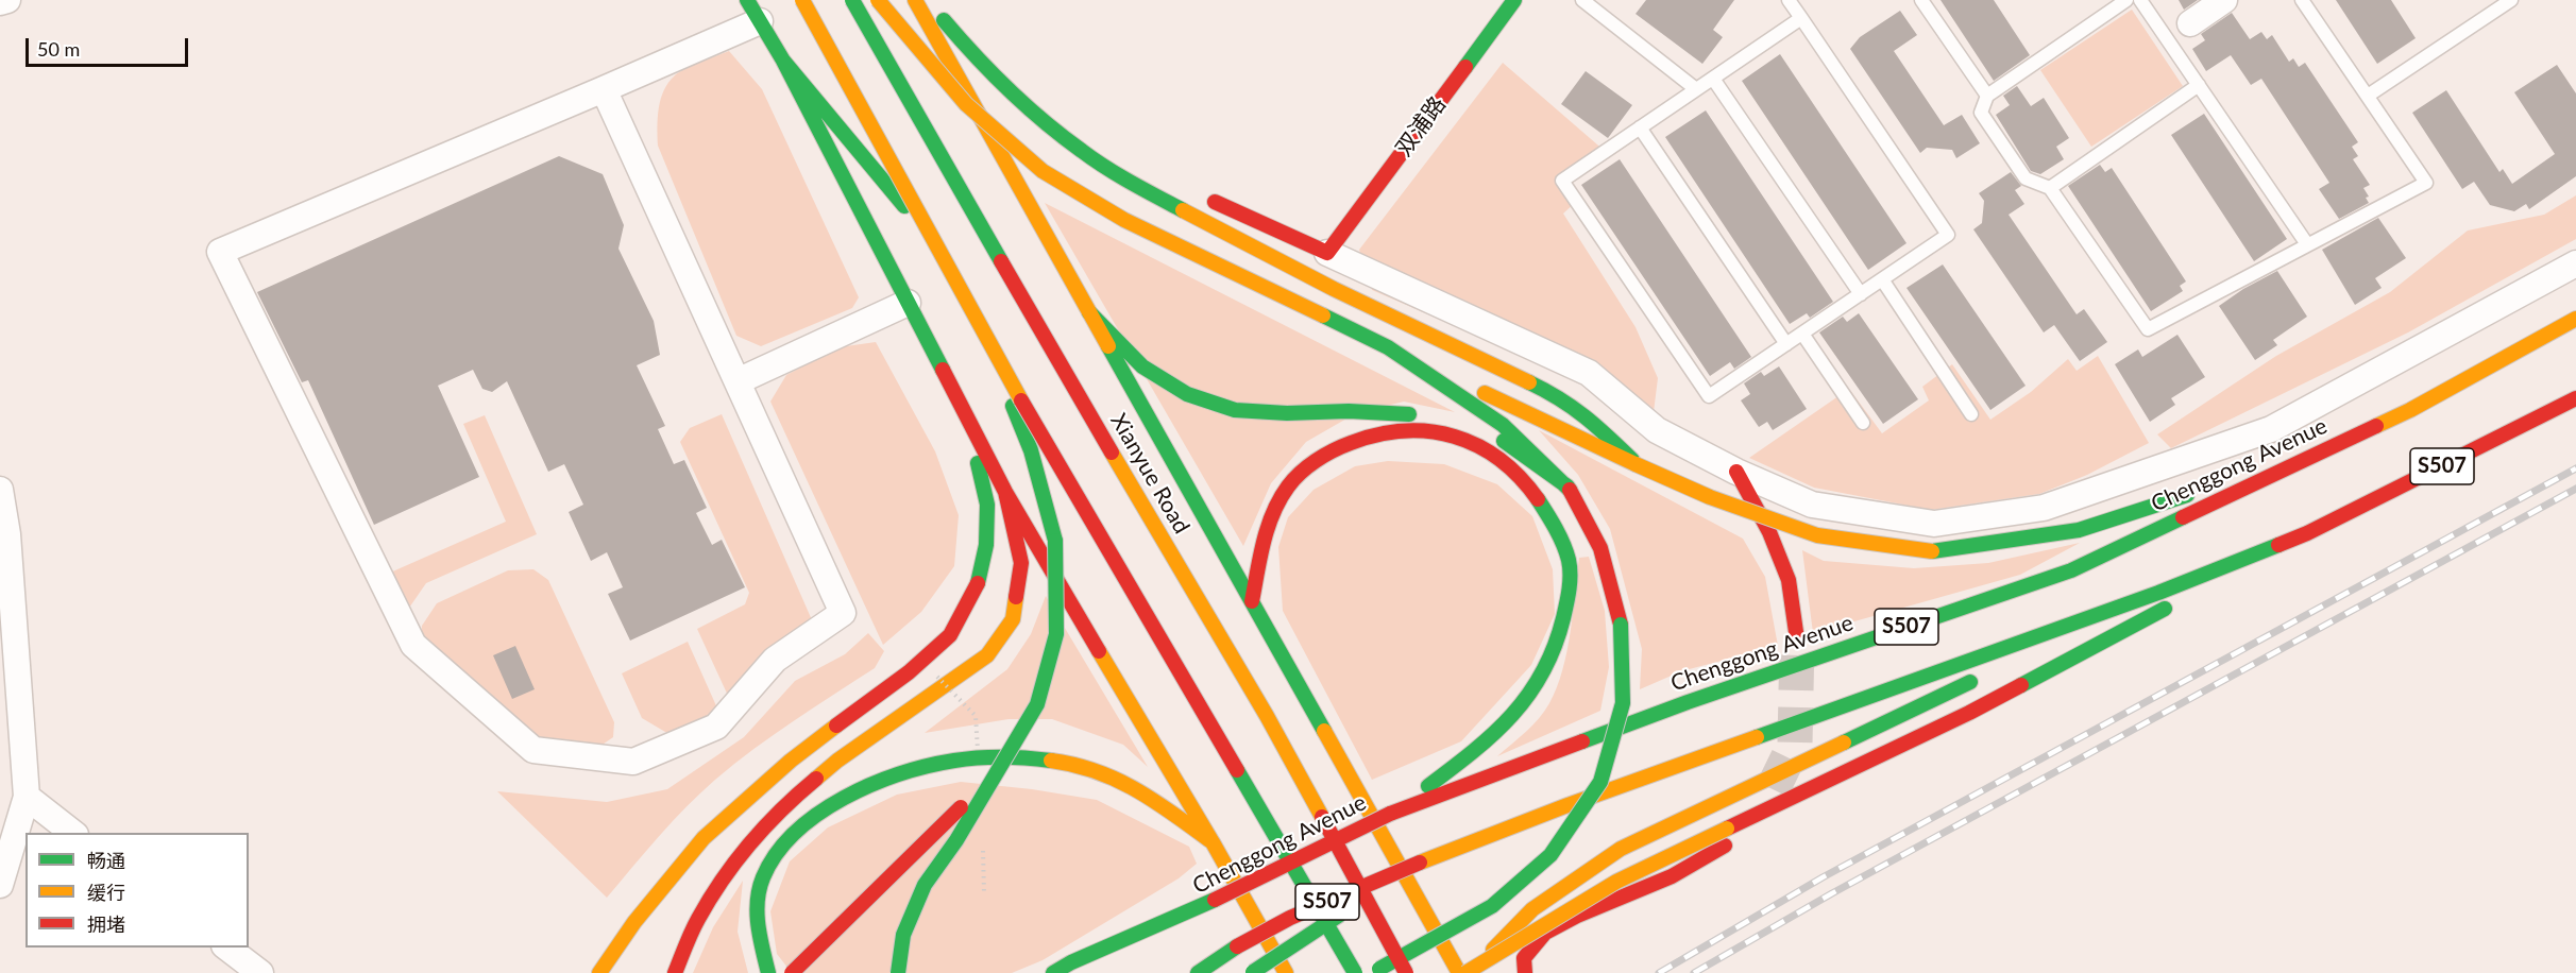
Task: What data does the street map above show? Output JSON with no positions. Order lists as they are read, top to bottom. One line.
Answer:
{"streets":{"main road":["双浦路","Chenggong Avenue","S507","Xianyue Road"]},"legend":["畅通","缓行","拥堵"],"scale_bar":"50 m"}
